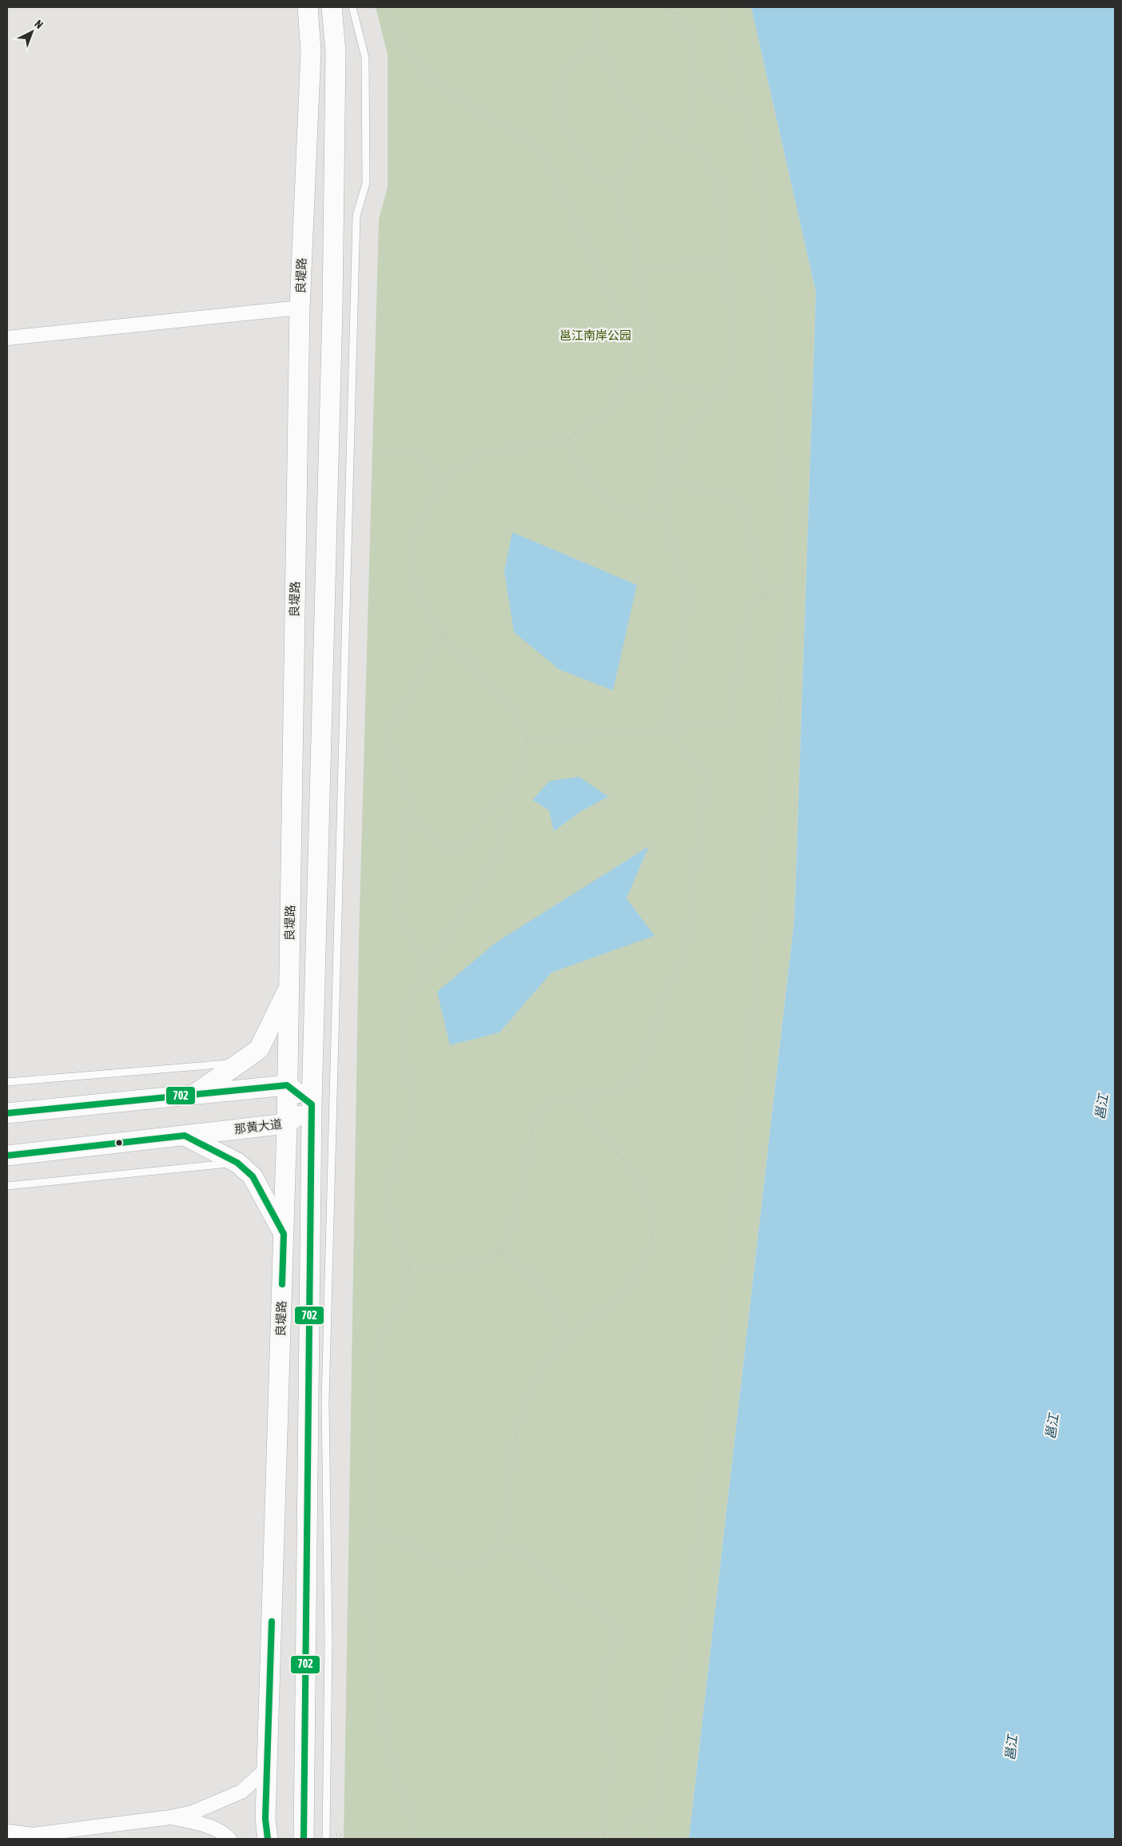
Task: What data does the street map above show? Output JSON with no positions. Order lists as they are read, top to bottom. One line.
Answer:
{"streets":{"main road":["良堤路","那黄大道"]},"crossings":[["良堤路","那黄大道"]],"water":["邕江"],"parks":["邕江南岸公园"],"lines":["transit line 702"],"north":"top right"}
